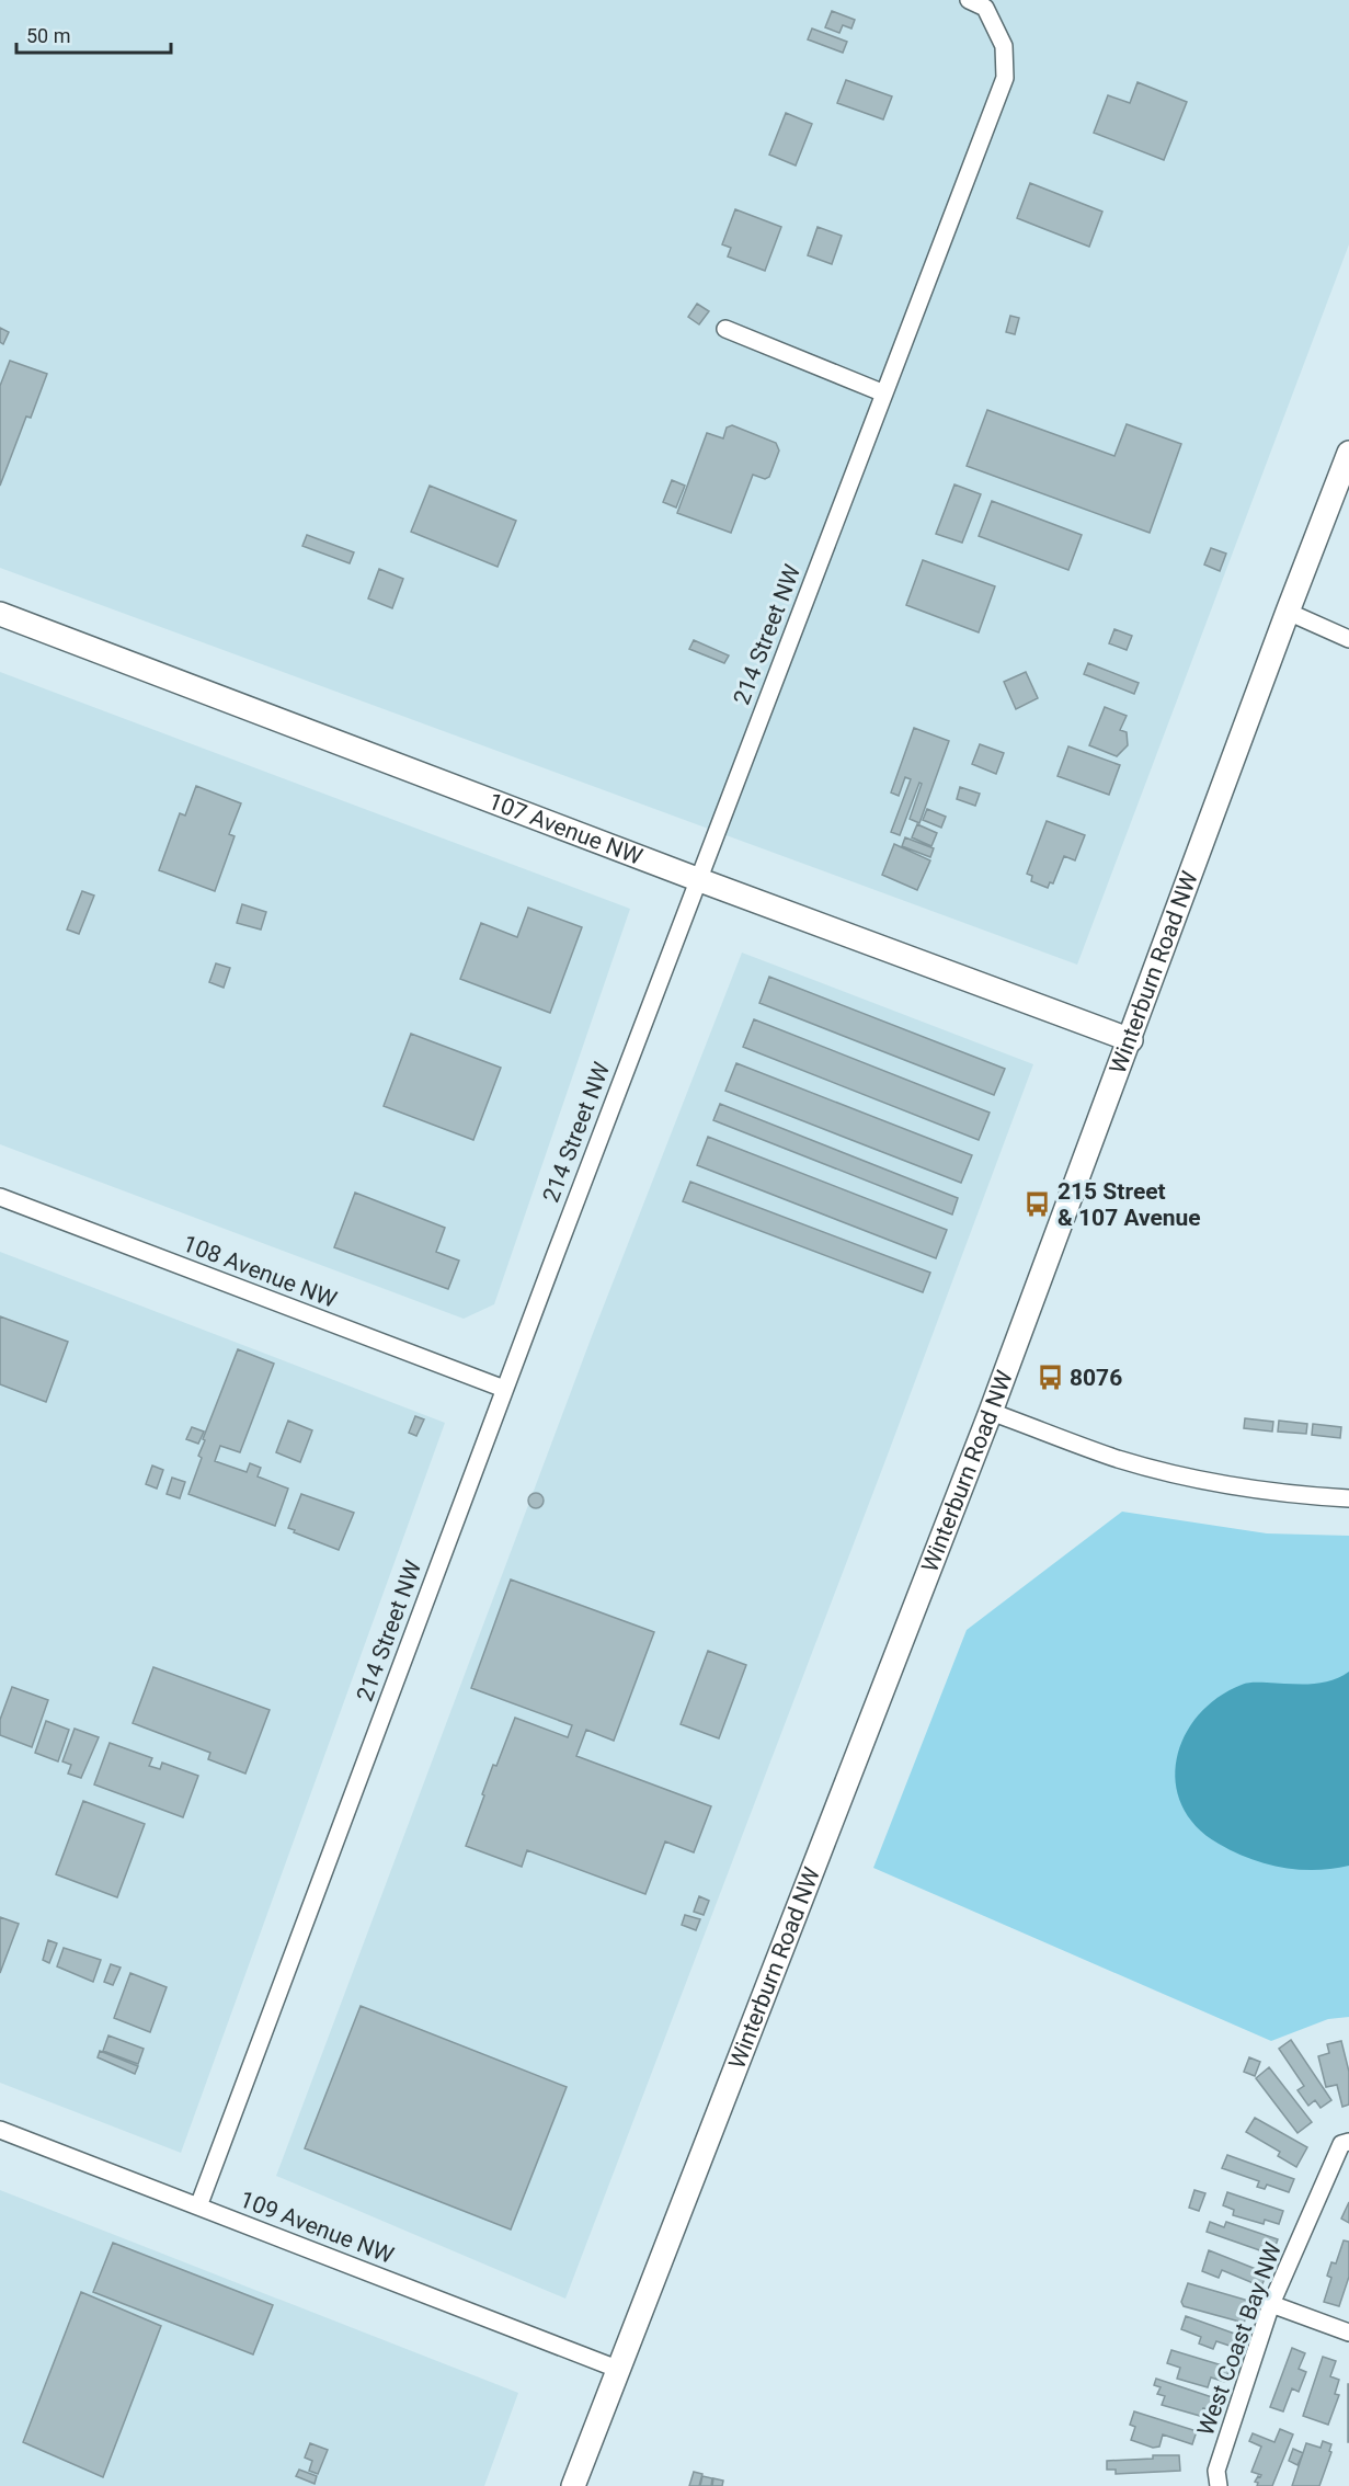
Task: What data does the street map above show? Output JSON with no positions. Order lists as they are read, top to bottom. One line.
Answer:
{"streets":{"main road":["107 Avenue NW","Winterburn Road NW"],"street":["214 Street NW","108 Avenue NW","109 Avenue NW","West Coast Bay NW"]},"crossings":[["214 Street NW","107 Avenue NW"],["214 Street NW","108 Avenue NW"],["214 Street NW","109 Avenue NW"],["107 Avenue NW","Winterburn Road NW"],["Winterburn Road NW","109 Avenue NW"]],"places":{"bus stop":["215 Street & 107 Avenue","8076"]},"scale_bar":"50 m"}
